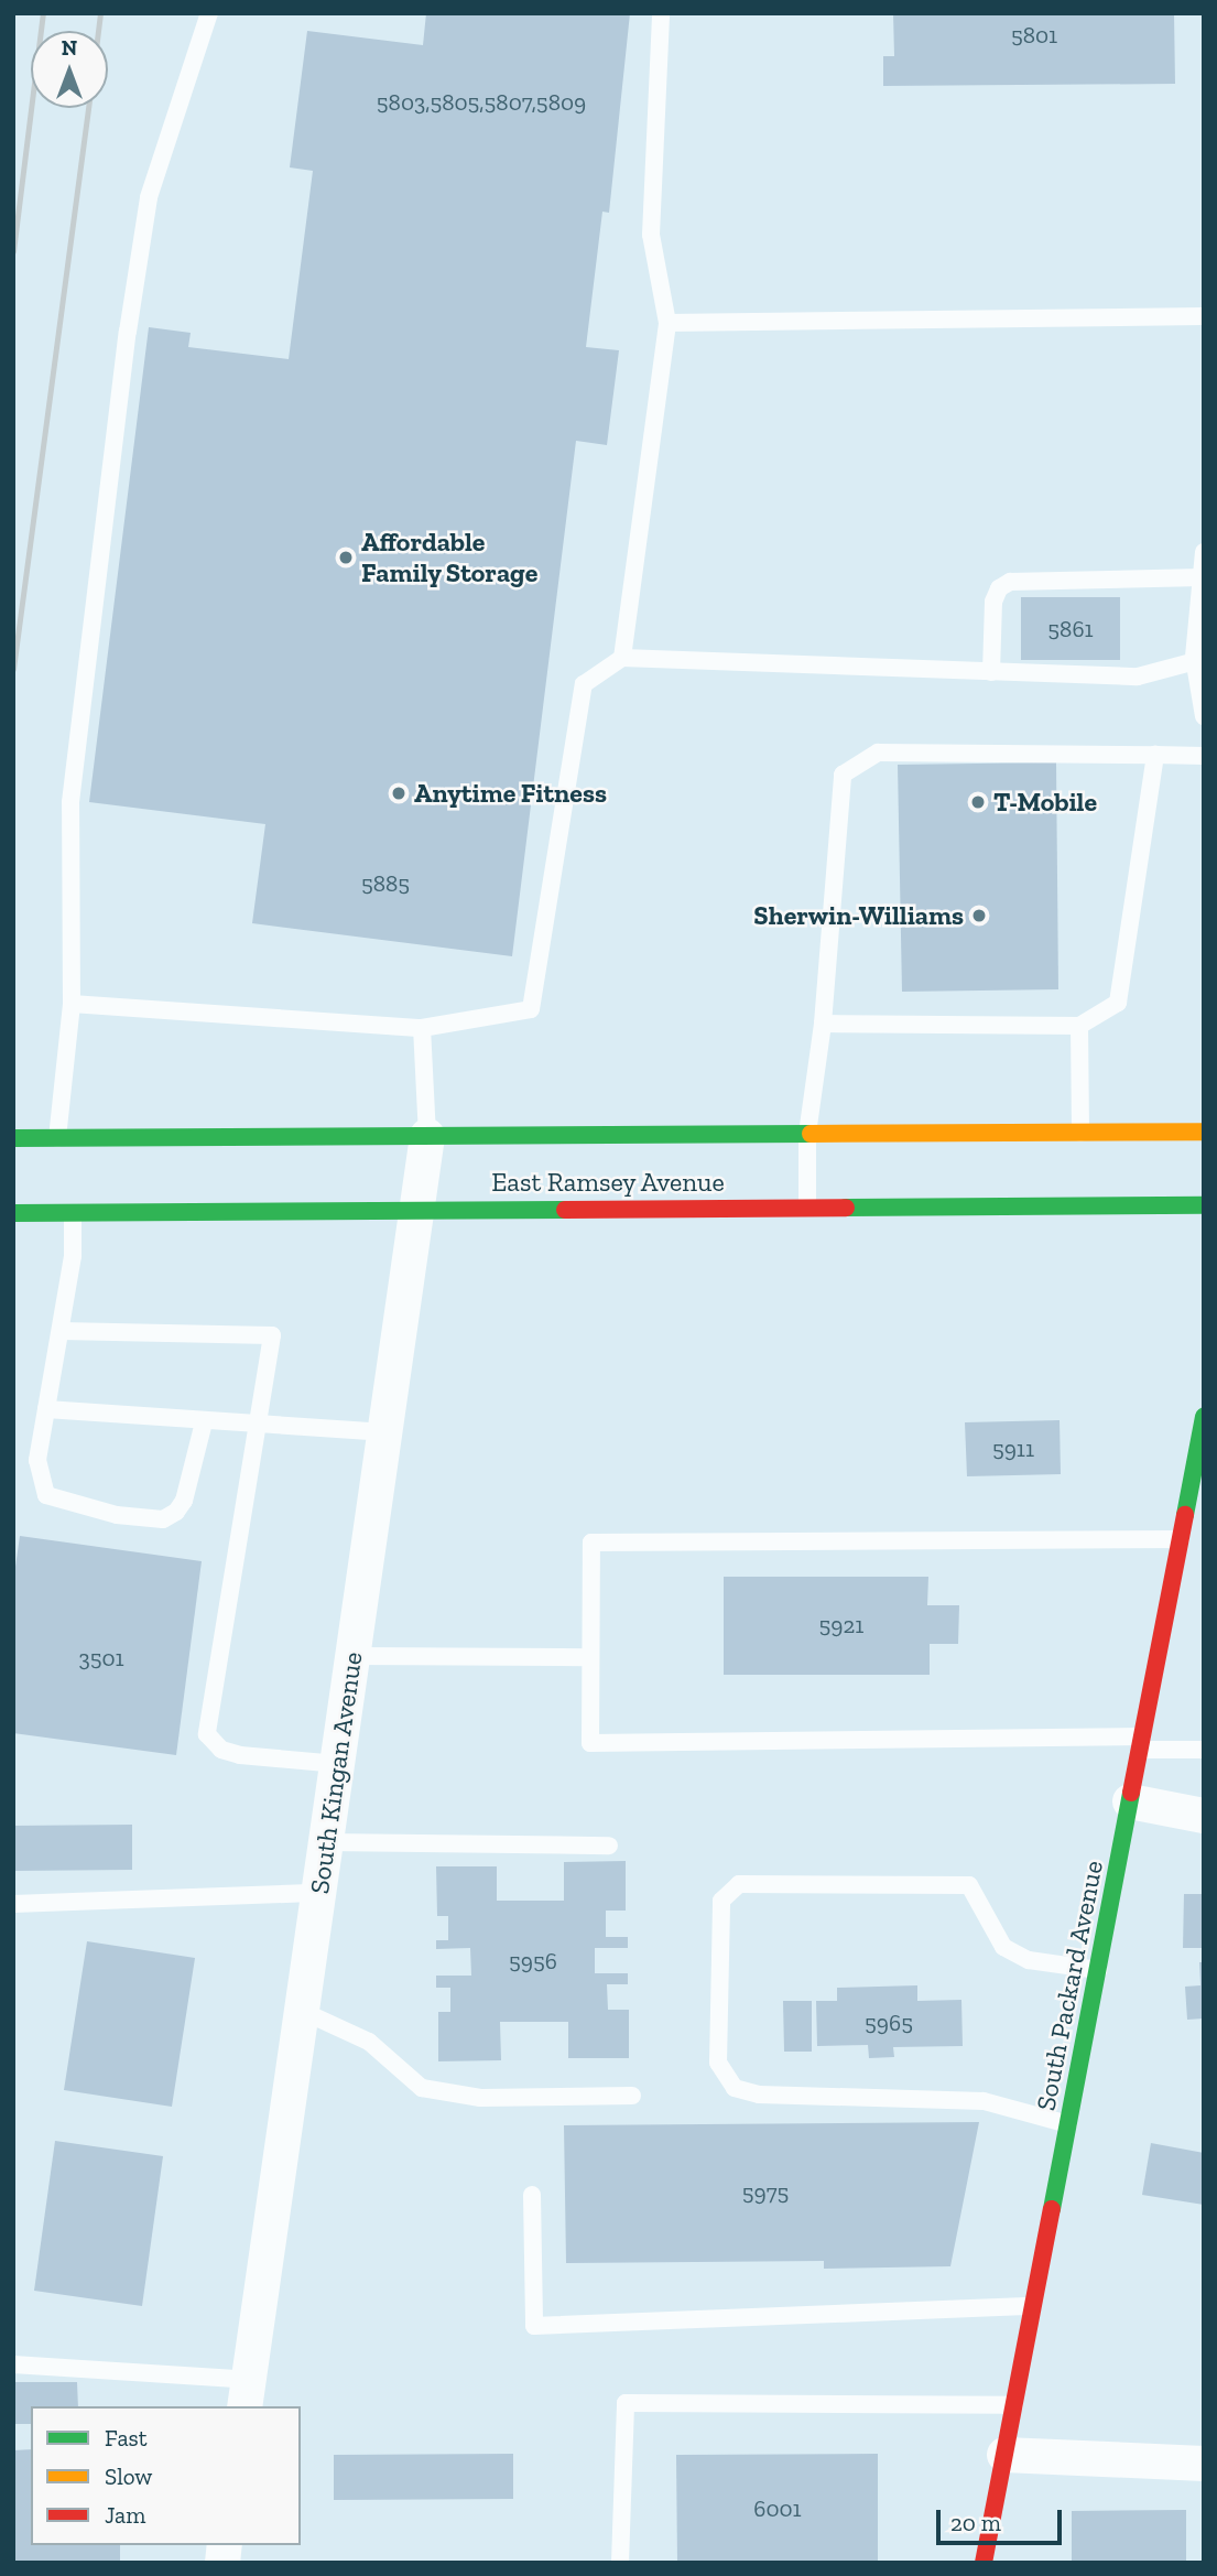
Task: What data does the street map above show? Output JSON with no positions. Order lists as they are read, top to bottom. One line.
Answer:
{"streets":{"street":["East Ramsey Avenue","South Kingan Avenue","South Packard Avenue"]},"crossings":[["East Ramsey Avenue","South Kingan Avenue"]],"places":["Affordable Family Storage","Anytime Fitness","T-Mobile","Sherwin-Williams"],"house_numbers":["5801","5803,5805,5807,5809","5861","5885","5911","5921","3501","5956","5965","5975","6001"],"legend":["Fast","Slow","Jam"],"scale_bar":"20 m","north":"top"}
